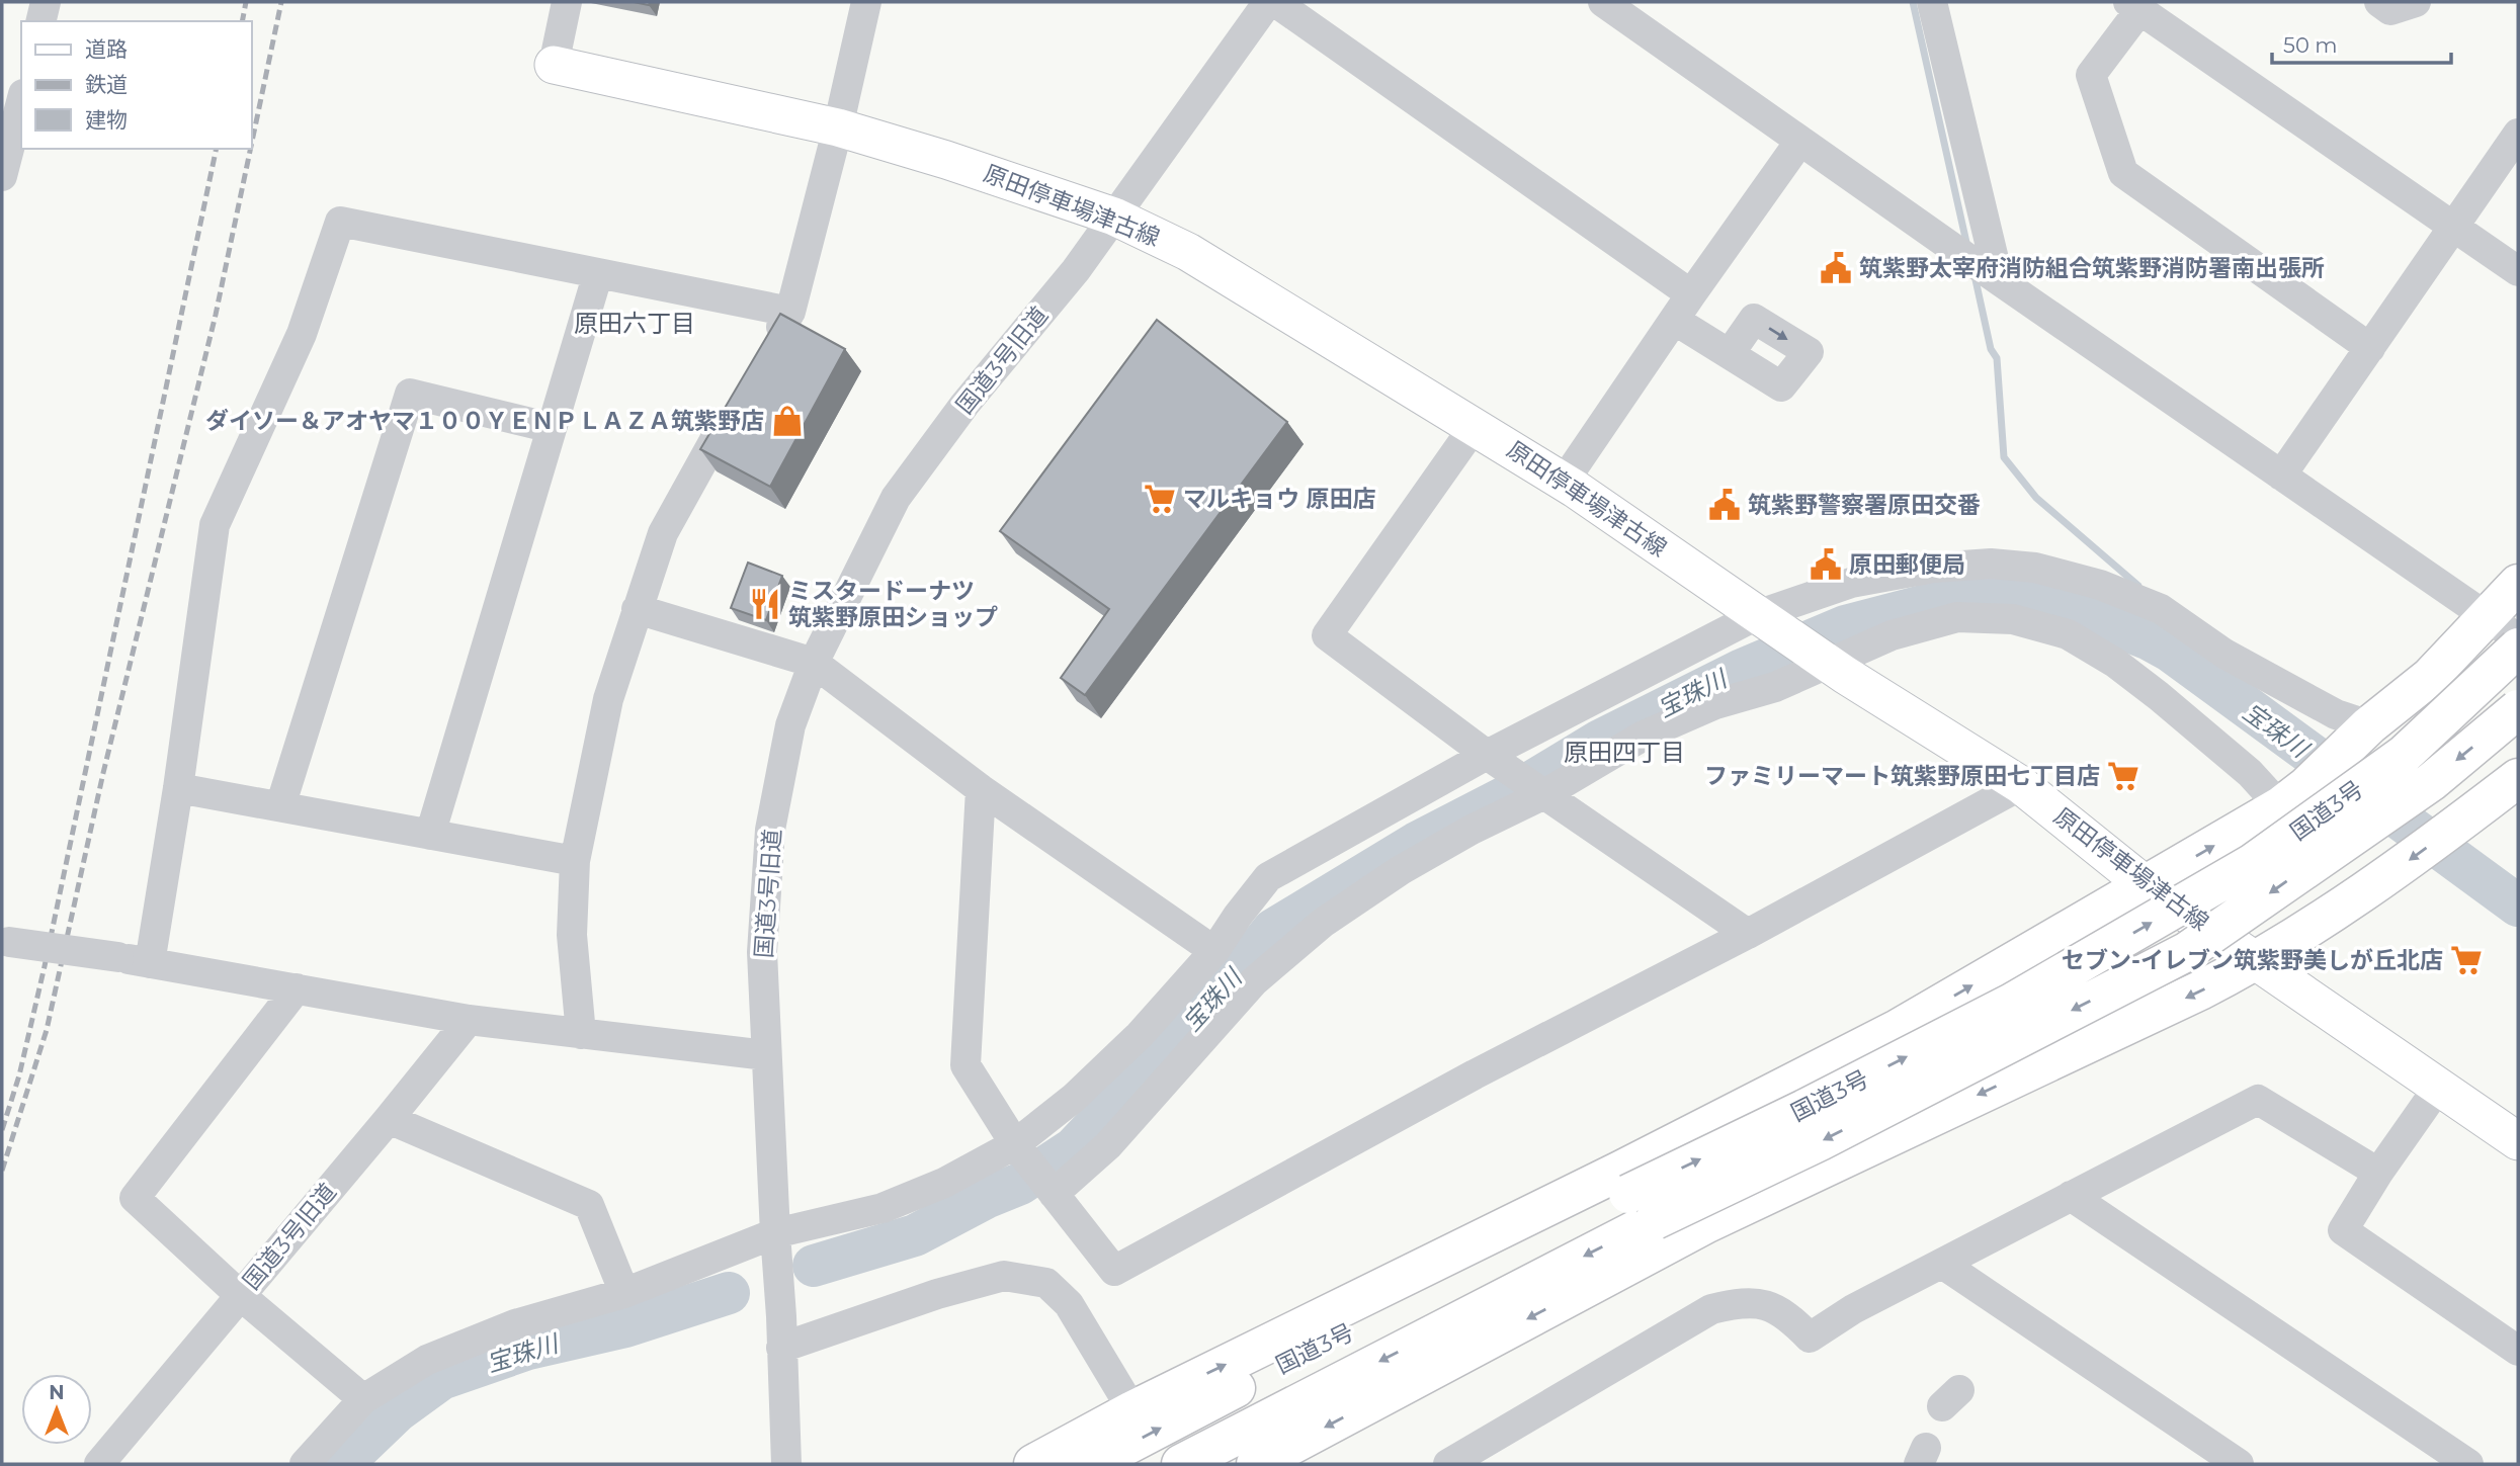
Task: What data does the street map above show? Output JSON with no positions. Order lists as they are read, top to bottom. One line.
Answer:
{"streets":{"highway":["国道3号"],"main road":["原田停車場津古線"],"street":["国道3号旧道"]},"crossings":[["原田停車場津古線","国道3号旧道"]],"districts":["原田六丁目","原田四丁目"],"water":["宝珠川"],"places":{"public building":["筑紫野太宰府消防組合筑紫野消防署南出張所","筑紫野警察署原田交番","原田郵便局"],"shop":["ダイソー＆アオヤマ１００ＹＥＮＰＬＡＺＡ筑紫野店"],"supermarket":["マルキョウ 原田店","ファミリーマート筑紫野原田七丁目店","セブン-イレブン筑紫野美しが丘北店"],"restaurant":["ミスタードーナツ 筑紫野原田ショップ"]},"legend":["道路","鉄道","建物"],"scale_bar":"50 m","north":"top"}
